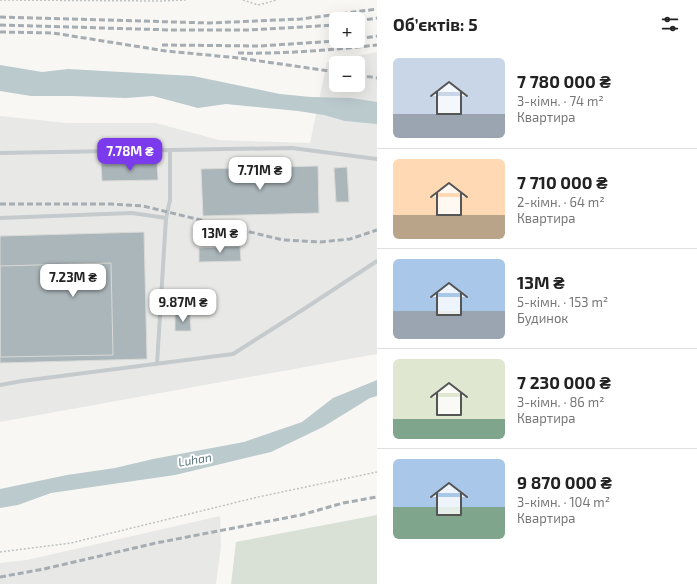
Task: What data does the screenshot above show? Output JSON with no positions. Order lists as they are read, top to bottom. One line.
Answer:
{"water":["Luhan"],"page":{"heading":"Об’єктів: 5","map_buttons":["+","−"],"list":[{"name":"7 780 000 ₴","note":"3-кімн. · 74 m² · Квартира"},{"name":"7 710 000 ₴","note":"2-кімн. · 64 m² · Квартира"},{"name":"13M ₴","note":"5-кімн. · 153 m² · Будинок"},{"name":"7 230 000 ₴","note":"3-кімн. · 86 m² · Квартира"},{"name":"9 870 000 ₴","note":"3-кімн. · 104 m² · Квартира"}],"price":["7.78M ₴","7.71M ₴","13M ₴","7.23M ₴","9.87M ₴"]}}
